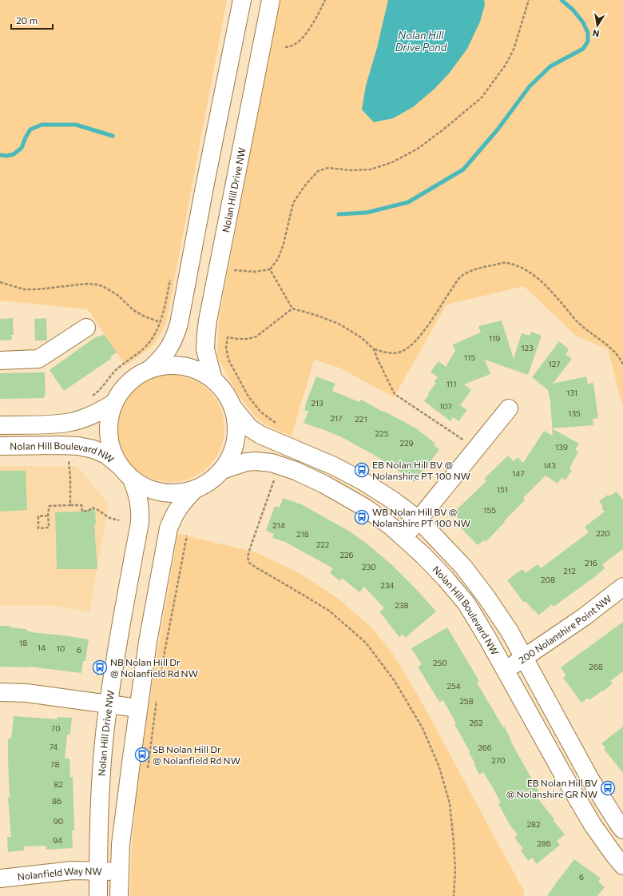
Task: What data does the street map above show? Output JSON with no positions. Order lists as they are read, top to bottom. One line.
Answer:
{"streets":{"street":["Nolan Hill Drive NW","Nolan Hill Boulevard NW","200 Nolanshire Point NW","Nolanfield Way NW"]},"crossings":[["Nolan Hill Drive NW","Nolan Hill Boulevard NW"],["Nolan Hill Drive NW","Nolanfield Way NW"],["Nolan Hill Boulevard NW","200 Nolanshire Point NW"]],"water":["Nolan Hill Drive Pond"],"places":{"bus stop":["EB Nolan Hill BV @ Nolanshire PT 100 NW","WB Nolan Hill BV @ Nolanshire PT 100 NW","NB Nolan Hill Dr @ Nolanfield Rd NW","SB Nolan Hill Dr @ Nolanfield Rd NW","EB Nolan Hill BV @ Nolanshire GR NW"]},"house_numbers":["119","123","115","127","111","131","213","107","135","217","221","225","229","139","143","147","151","155","214","220","218","222","226","216","230","212","208","234","238","18","14","10","6","250","268","254","258","262","70","74","266","270","78","82","86","90","282","94","286","6"],"scale_bar":"20 m","north":"bottom"}
